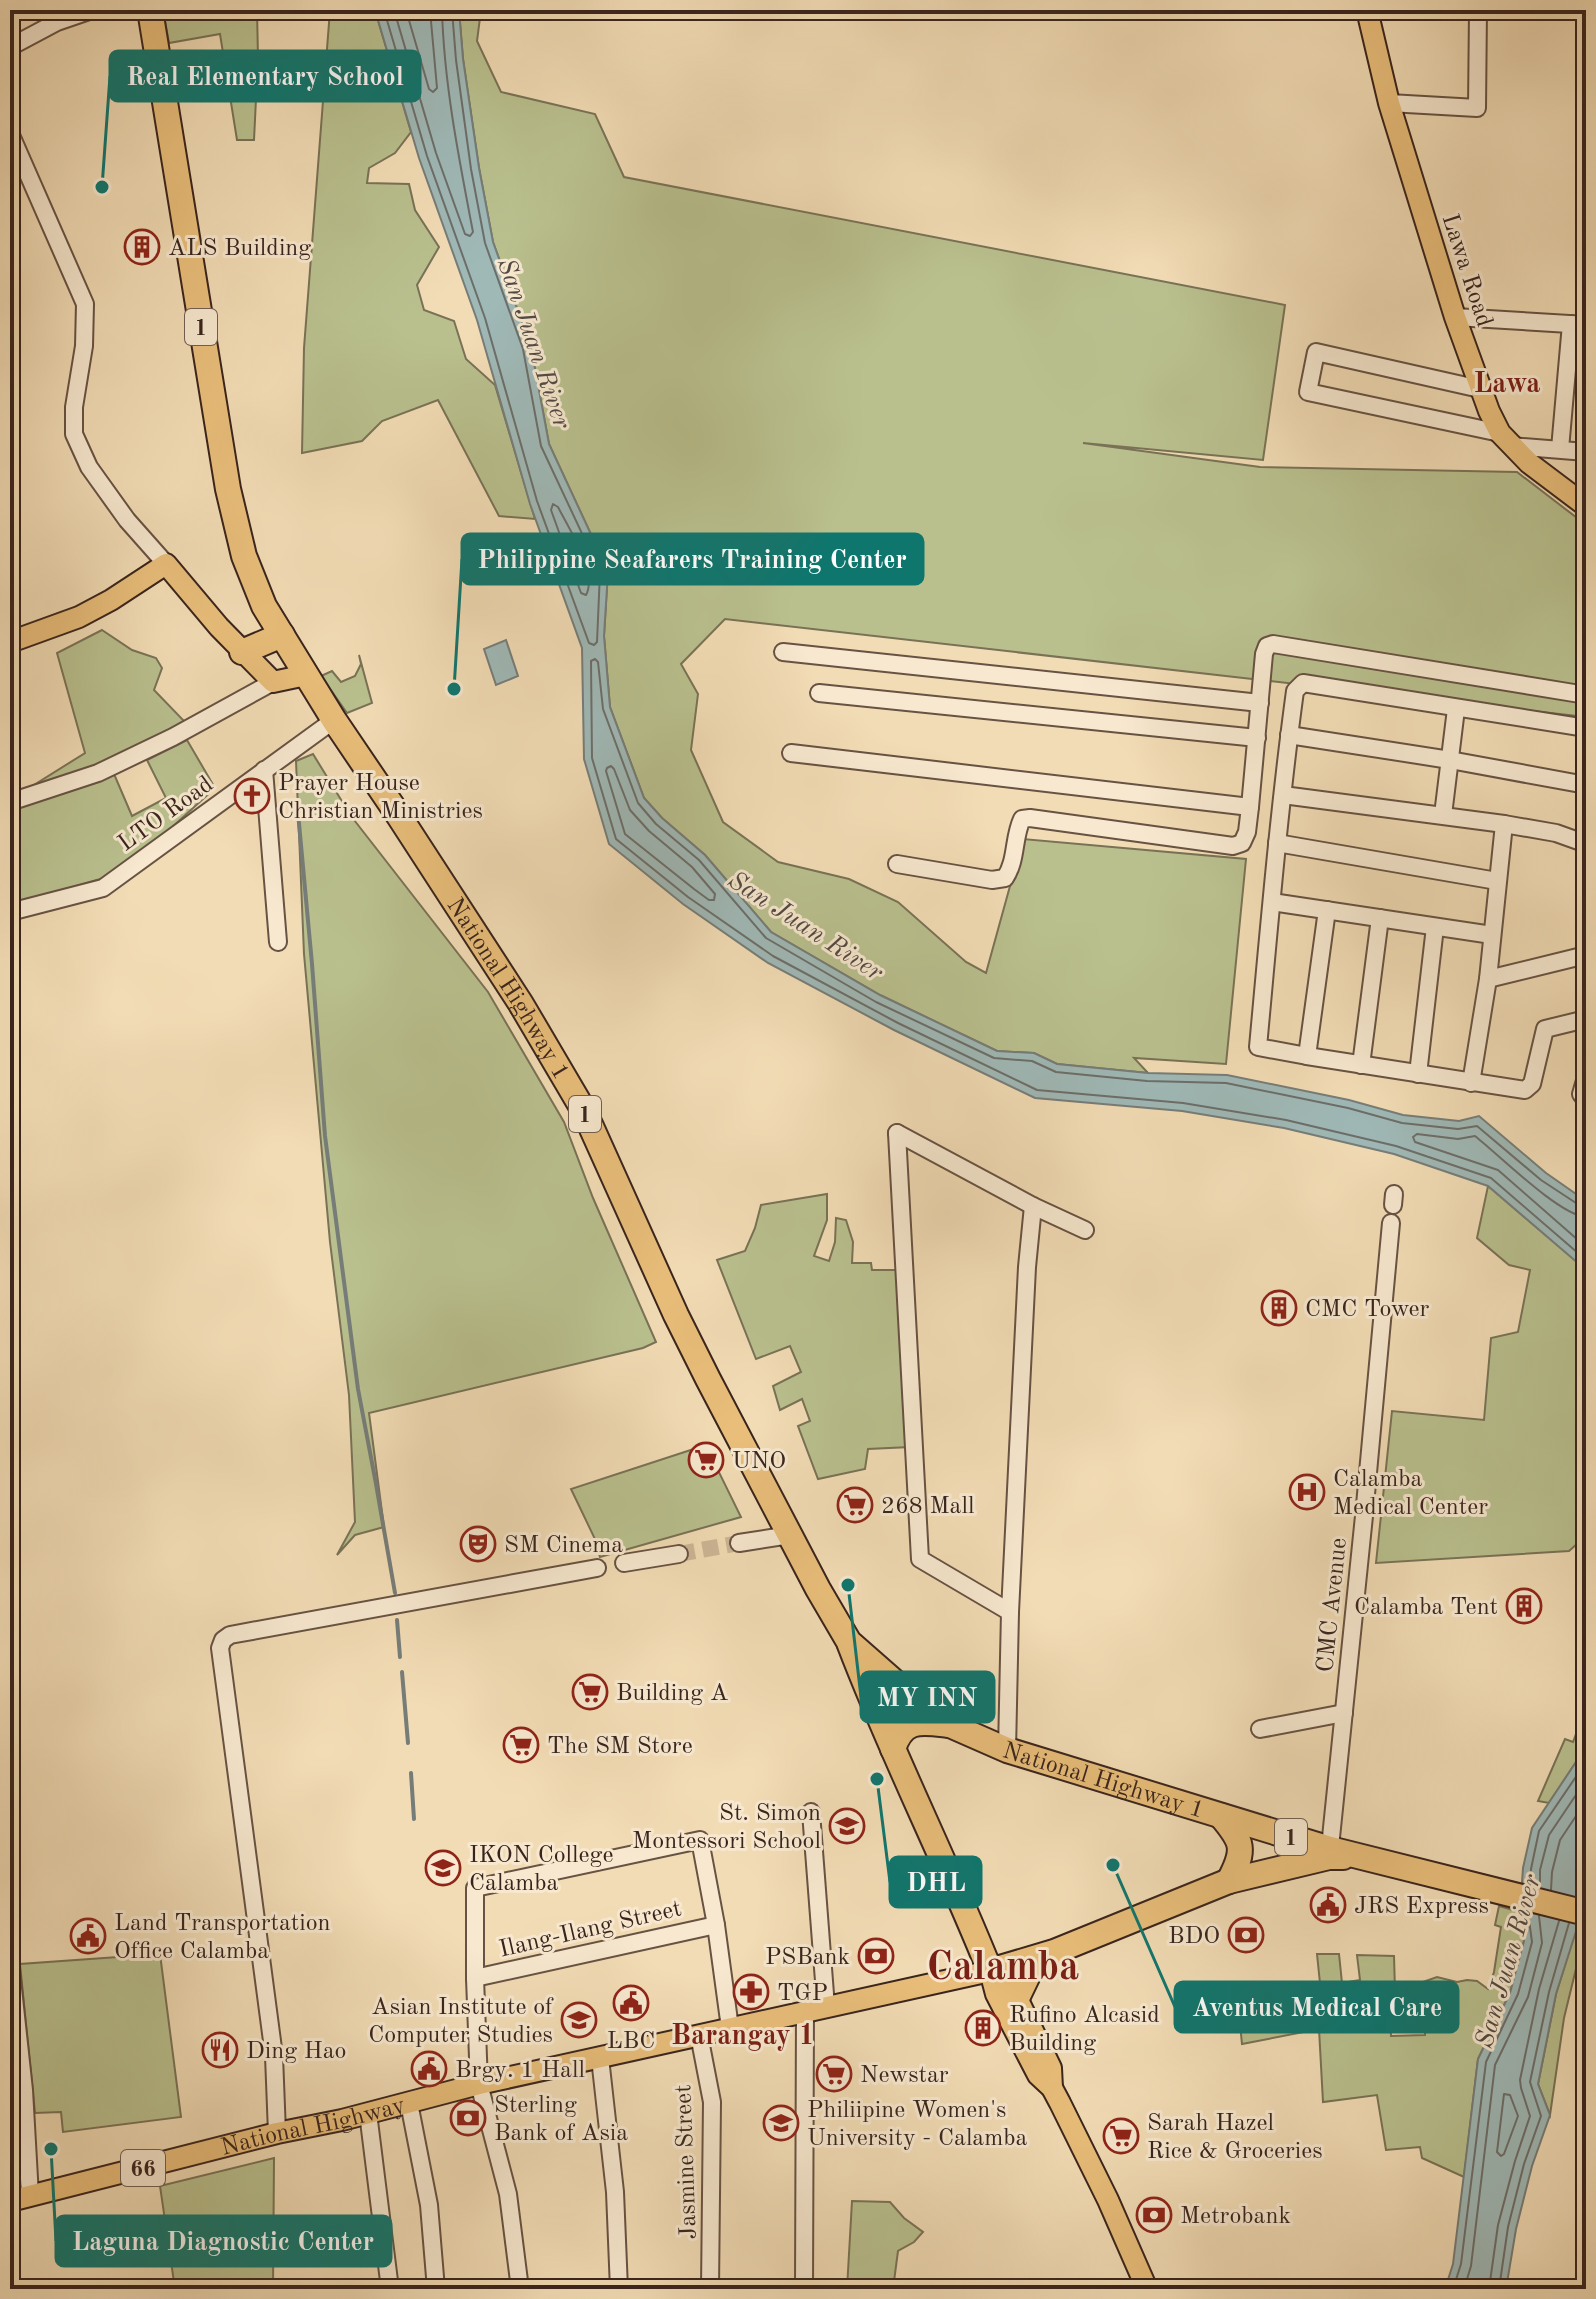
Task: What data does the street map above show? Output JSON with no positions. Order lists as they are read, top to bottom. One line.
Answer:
{"streets":{"highway":["1","National Highway 1"],"main road":["Lawa Road","National Highway","66"],"street":["LTO Road","CMC Avenue","Ilang-Ilang Street","Jasmine Street"]},"crossings":[["1","National Highway 1"],["LTO Road","National Highway 1"],["National Highway 1","CMC Avenue"],["National Highway 1","National Highway"],["National Highway","Jasmine Street"]],"districts":["Lawa","Calamba","Barangay 1"],"water":["San Juan River"],"places":{"other":["Real Elementary School","Philippine Seafarers Training Center","MY INN","DHL","Aventus Medical Care","Laguna Diagnostic Center"],"building":["ALS Building","CMC Tower","Calamba Tent","Rufino Alcasid Building"],"church":["Prayer House Christian Ministries"],"supermarket":["UNO","268 Mall","Building A","The SM Store","Newstar","Sarah Hazel Rice & Groceries"],"hospital":["Calamba Medical Center"],"theatre":["SM Cinema"],"school or university":["St. Simon Montessori School","IKON College Calamba","Asian Institute of Computer Studies","Philiipine Women's University - Calamba"],"public building":["JRS Express","Land Transportation Office Calamba","LBC","Brgy. 1 Hall"],"bank":["BDO","PSBank","Sterling Bank of Asia","Metrobank"],"pharmacy":["TGP"],"restaurant":["Ding Hao"]}}
